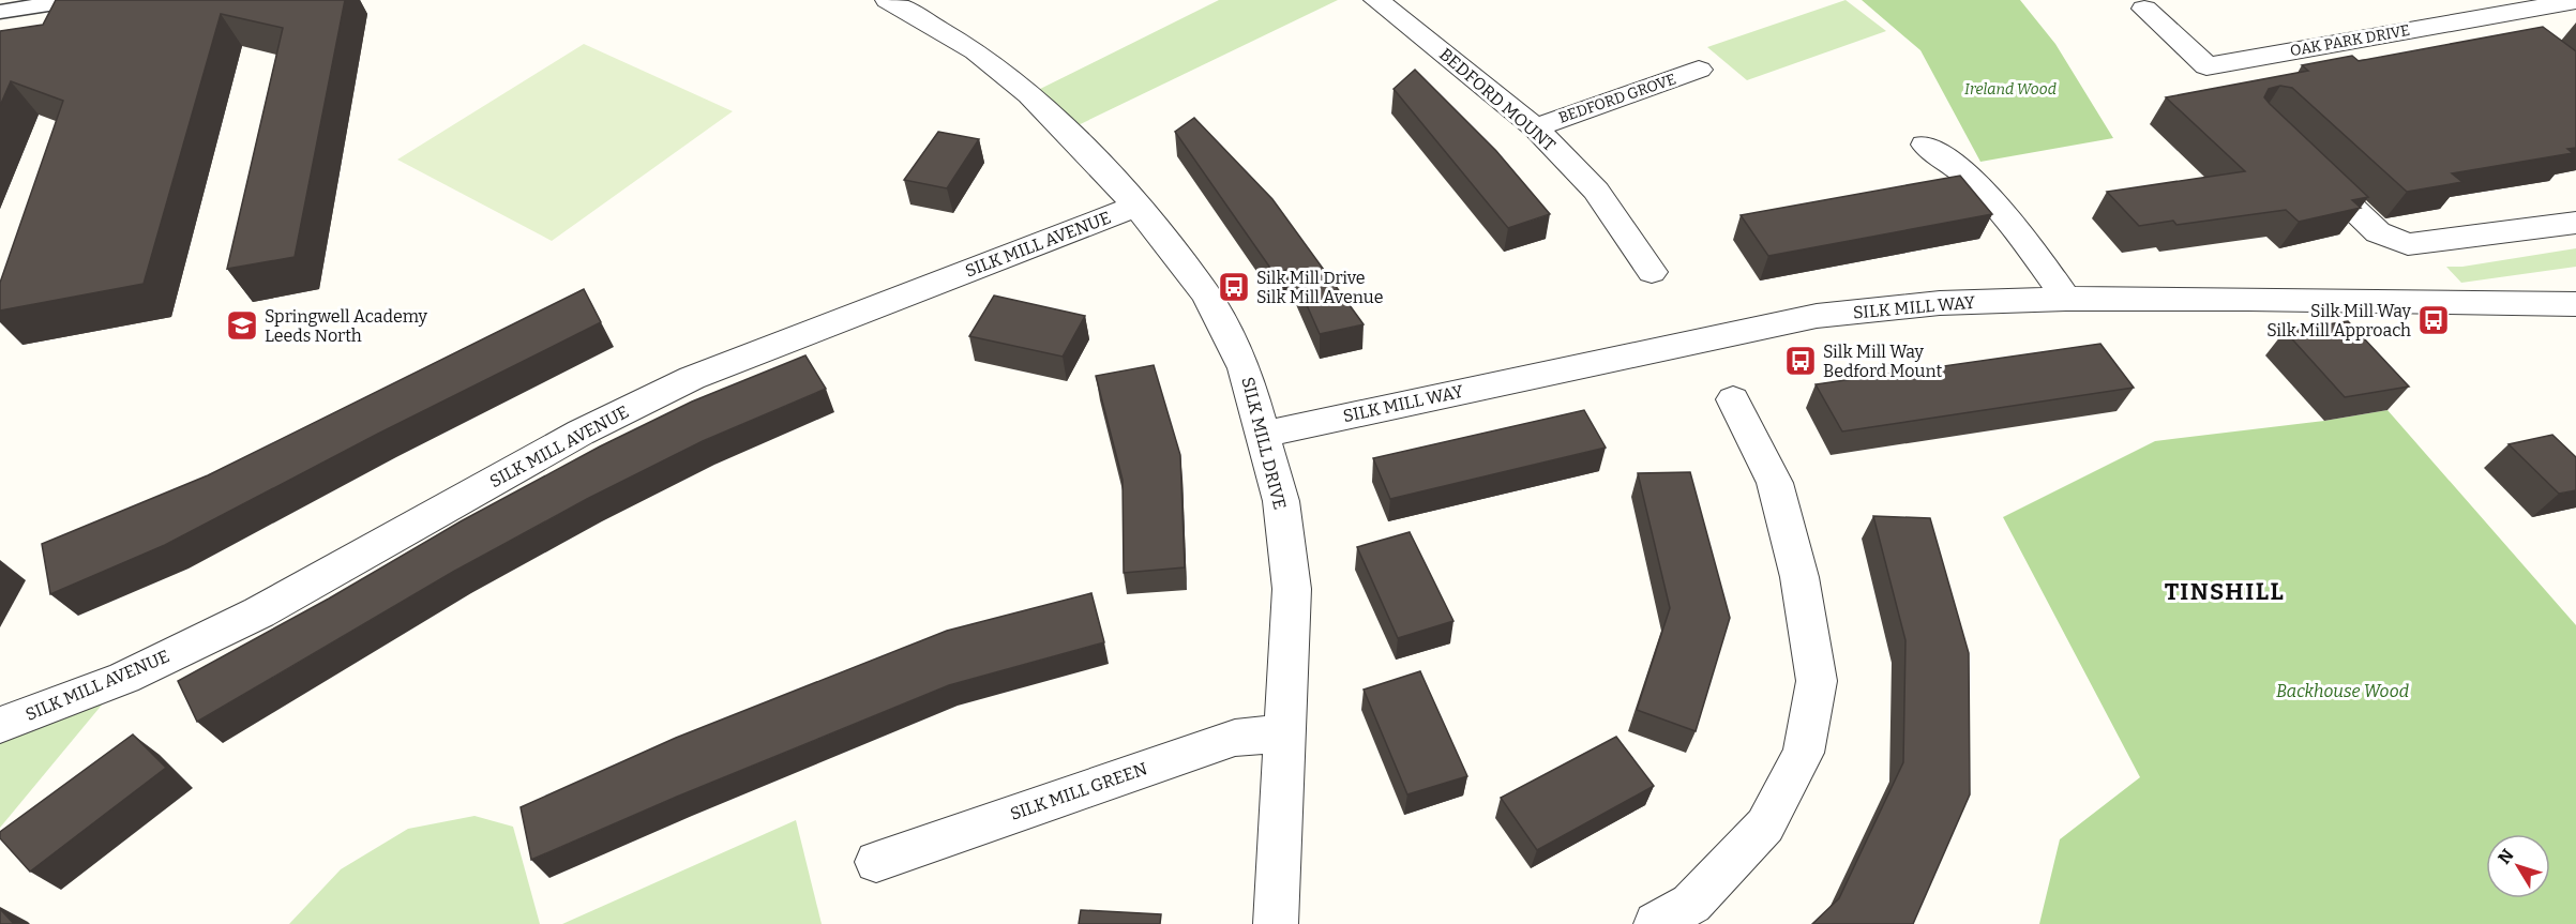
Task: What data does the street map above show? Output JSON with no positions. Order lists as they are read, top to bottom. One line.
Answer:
{"streets":{"street":["OAK PARK DRIVE","BEDFORD GROVE","BEDFORD MOUNT","SILK MILL AVENUE","SILK MILL WAY","SILK MILL DRIVE","SILK MILL GREEN"]},"crossings":[["BEDFORD GROVE","BEDFORD MOUNT"],["SILK MILL AVENUE","SILK MILL DRIVE"],["SILK MILL WAY","SILK MILL DRIVE"],["SILK MILL DRIVE","SILK MILL GREEN"]],"districts":["TINSHILL"],"parks":["Ireland Wood","Backhouse Wood"],"places":{"bus stop":["Silk Mill Drive Silk Mill Avenue","Silk Mill Way Silk Mill Approach","Silk Mill Way Bedford Mount"],"school or university":["Springwell Academy Leeds North"]},"north":"top left"}
